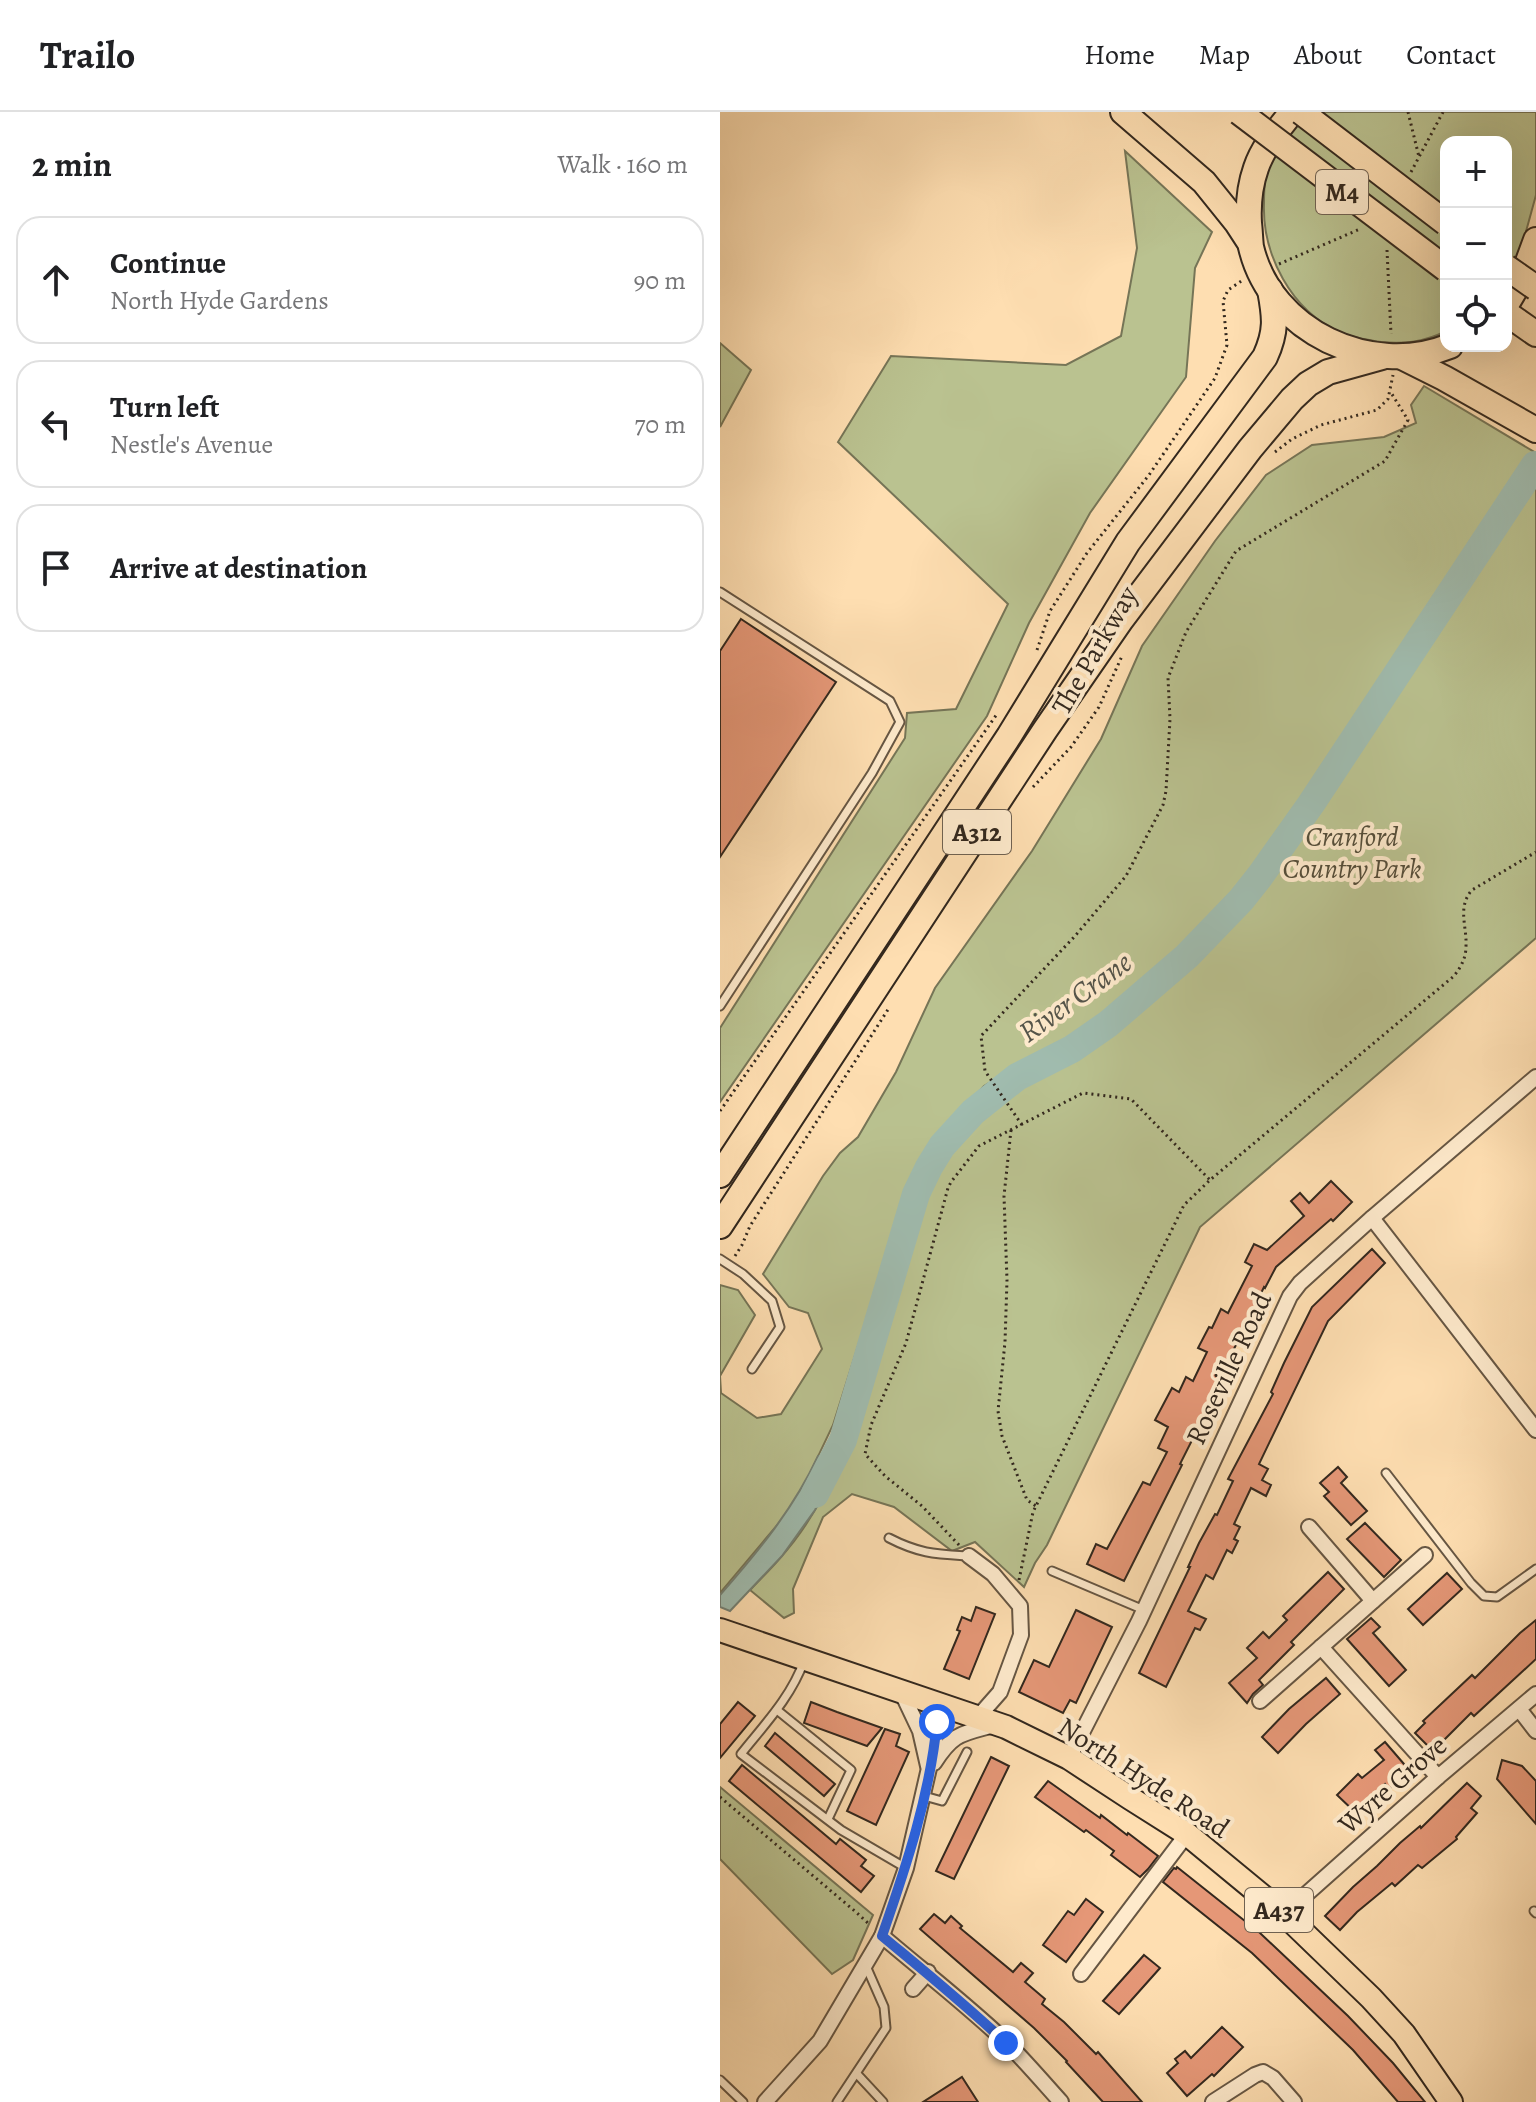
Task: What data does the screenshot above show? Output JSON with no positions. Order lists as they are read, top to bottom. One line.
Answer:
{"streets":{"highway":["M4","The Parkway","A312"],"main road":["North Hyde Road","A437"],"street":["Roseville Road","Wyre Grove"]},"crossings":[["The Parkway","A312"],["Roseville Road","North Hyde Road"],["North Hyde Road","Wyre Grove"]],"water":["River Crane"],"parks":["Cranford Country Park"],"page":{"header":"Trailo","nav":["Home","Map","About","Contact"],"heading":["2 min","Walk · 160 m"],"map_buttons":["+","−"],"list":[["Continue","North Hyde Gardens","90 m"],["Turn left","Nestle's Avenue","70 m"],"Arrive at destination"]}}
